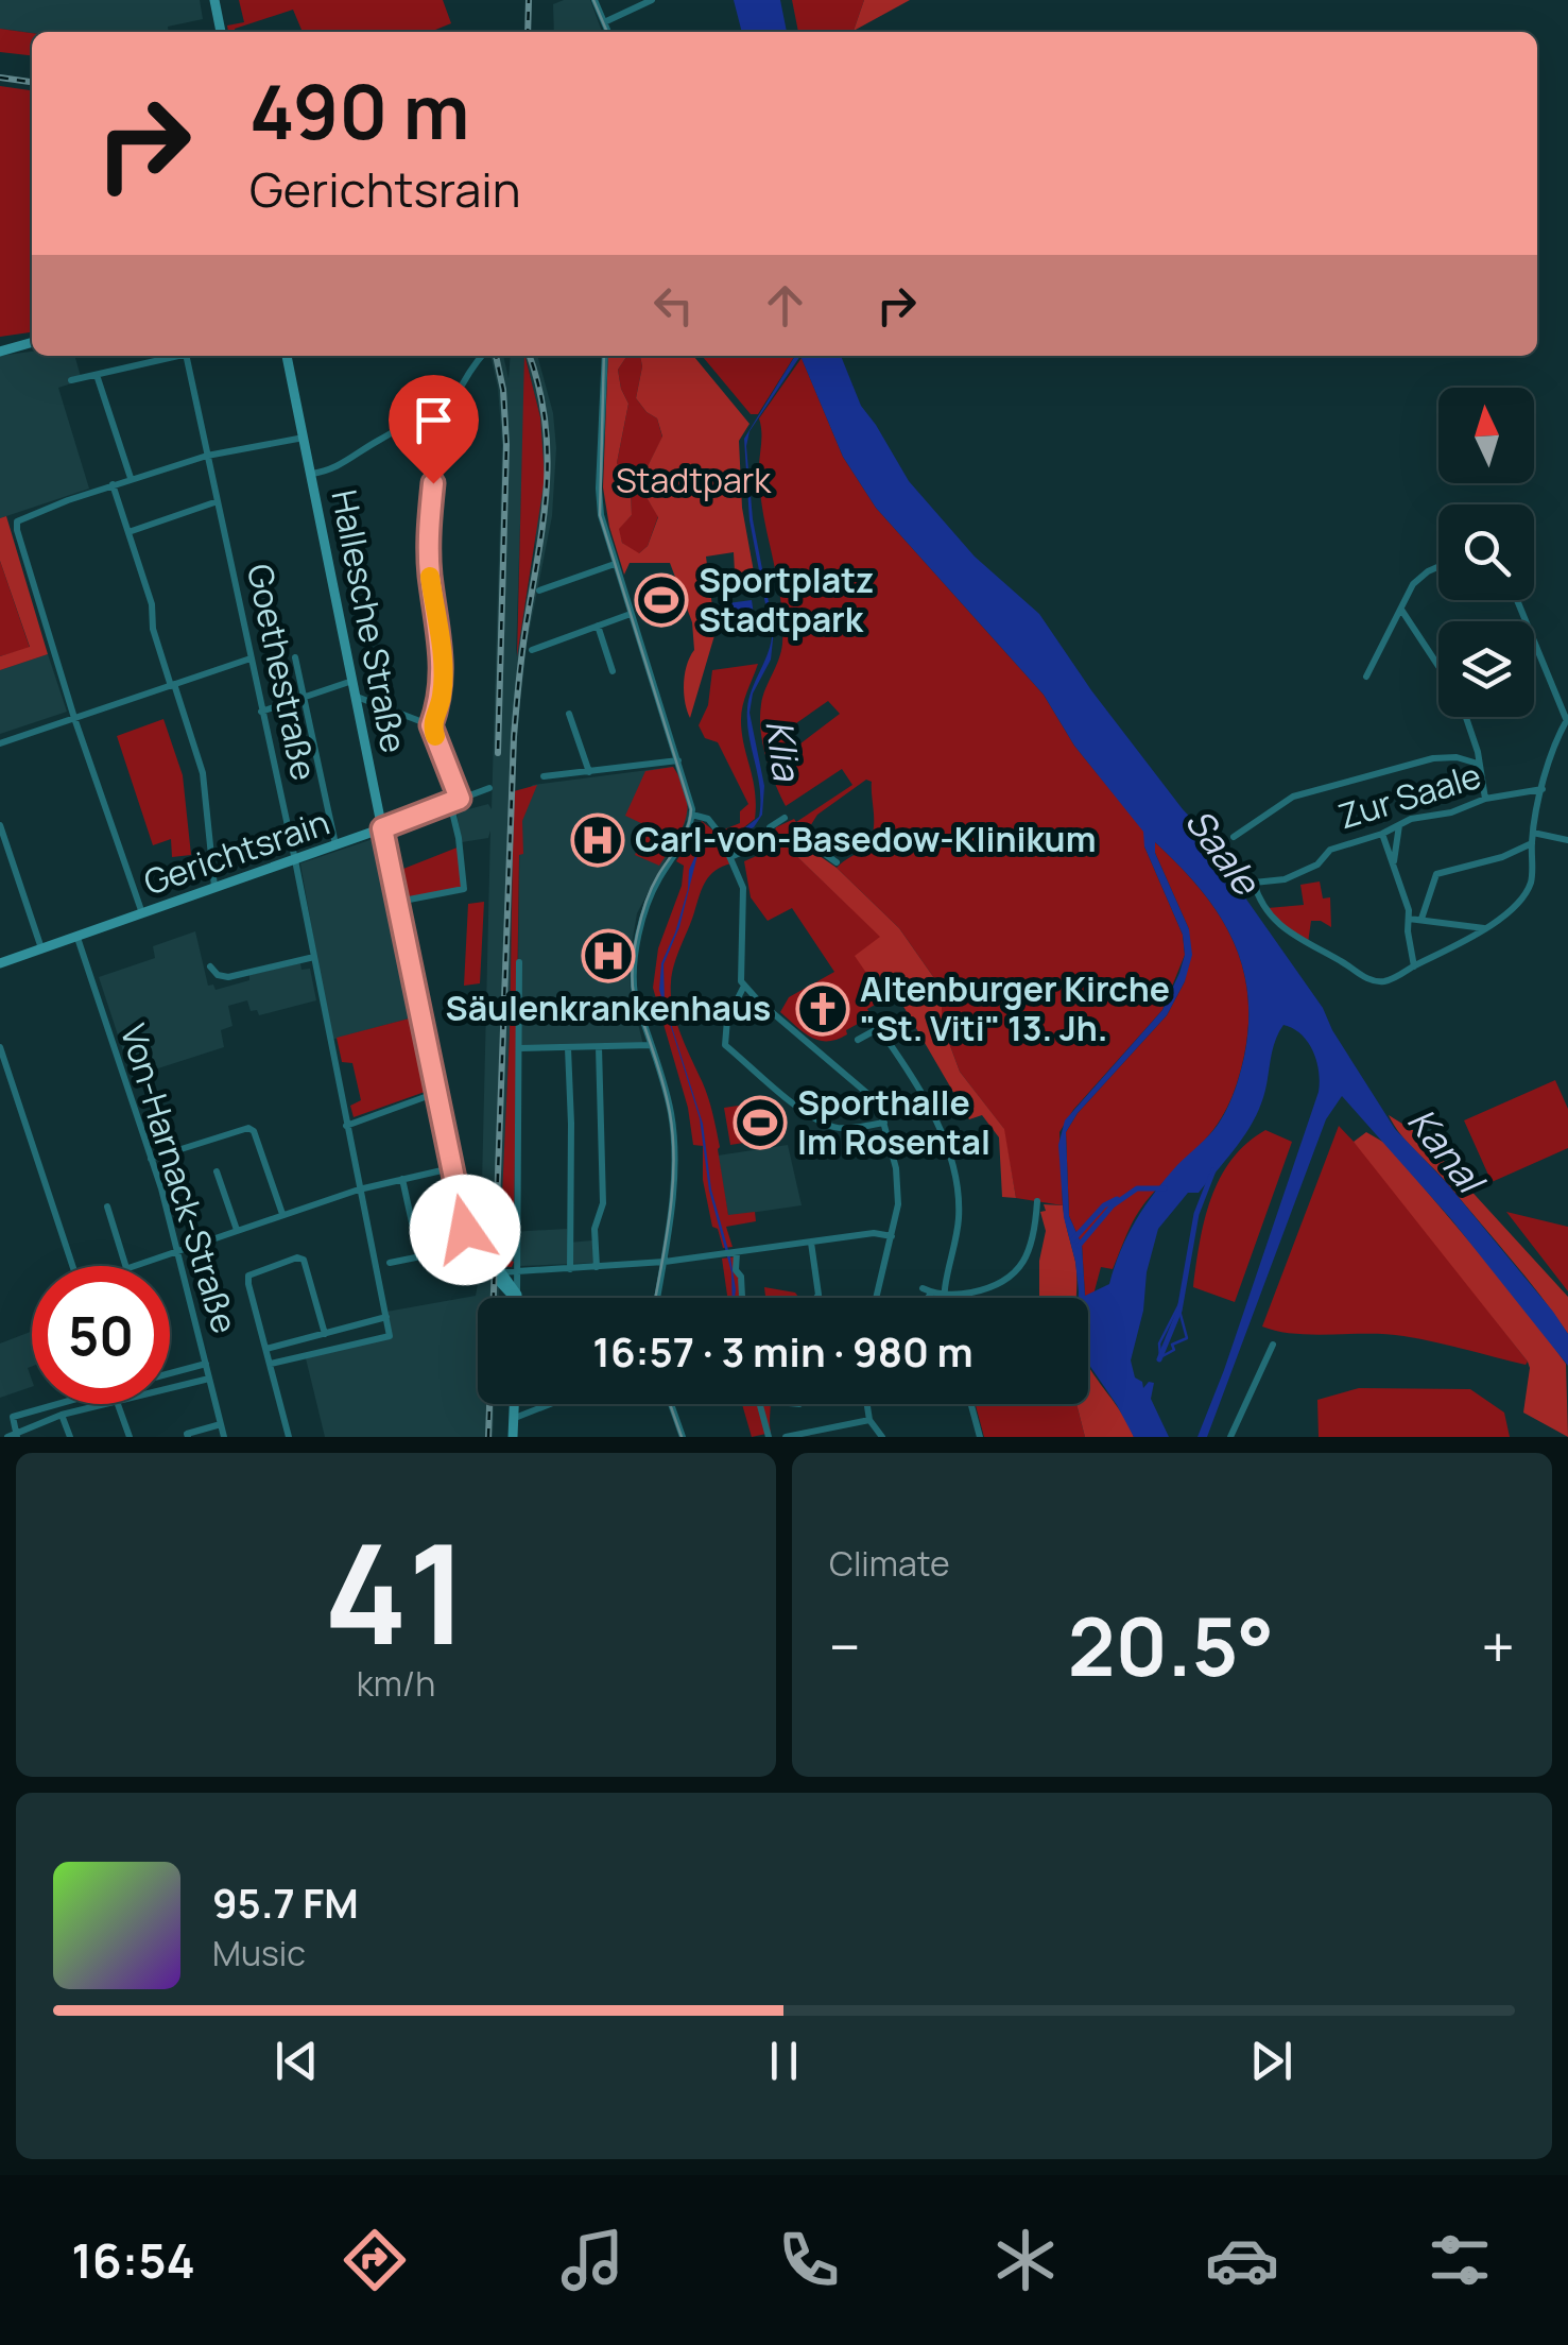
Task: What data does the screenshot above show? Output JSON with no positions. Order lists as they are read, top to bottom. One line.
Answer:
{"streets":{"main road":["Hallesche Straße","Gerichtsrain"],"street":["Goethestraße","Zur Saale","Von-Harnack-Straße"]},"crossings":[["Hallesche Straße","Gerichtsrain"],["Goethestraße","Gerichtsrain"],["Gerichtsrain","Von-Harnack-Straße"]],"water":["Klia","Saale","Kanal"],"parks":["Stadtpark"],"places":{"sports":["Sportplatz Stadtpark","Sporthalle Im Rosental"],"hospital":["Carl-von-Basedow-Klinikum","Säulenkrankenhaus"],"church":["Altenburger Kirche \"St. Viti\" 13. Jh."]},"north":"top","page":{"turn":["490 m","Gerichtsrain"],"limit":"50","trip":"16:57 · 3 min · 980 m","tile":[["41","km/h"],"Climate"],"heat":["−","20.5°","+"],"song":["95.7 FM","Music"],"tabs":"16:54"}}
